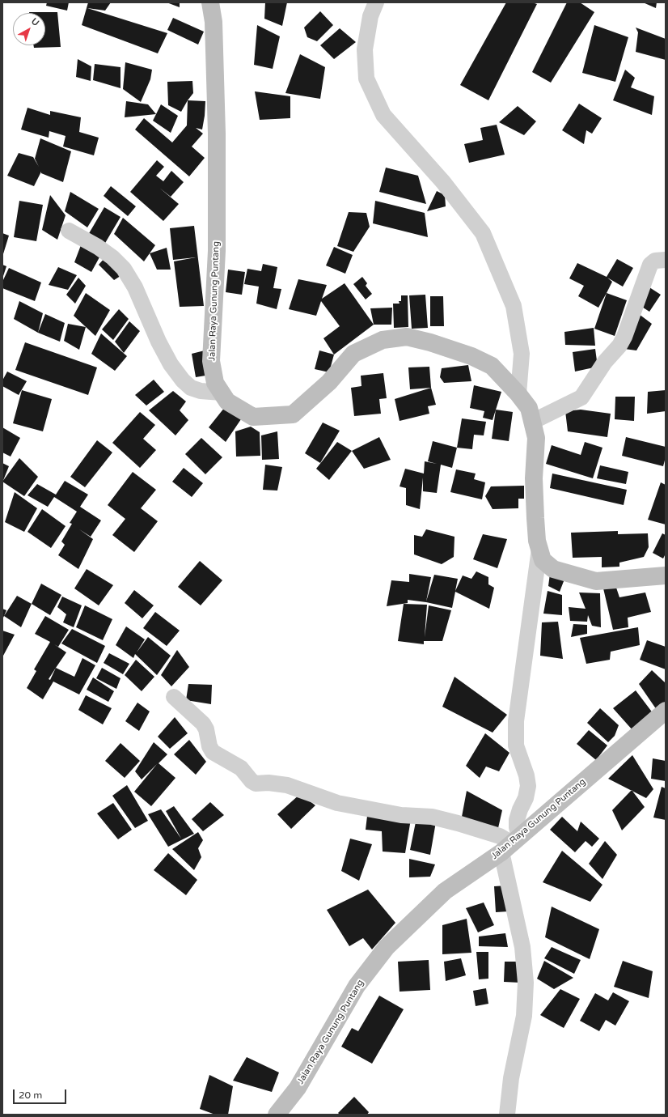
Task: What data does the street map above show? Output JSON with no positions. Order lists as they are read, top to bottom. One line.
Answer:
{"streets":{"street":["Jalan Raya Gunung Puntang"]},"scale_bar":"20 m","north":"top right"}
